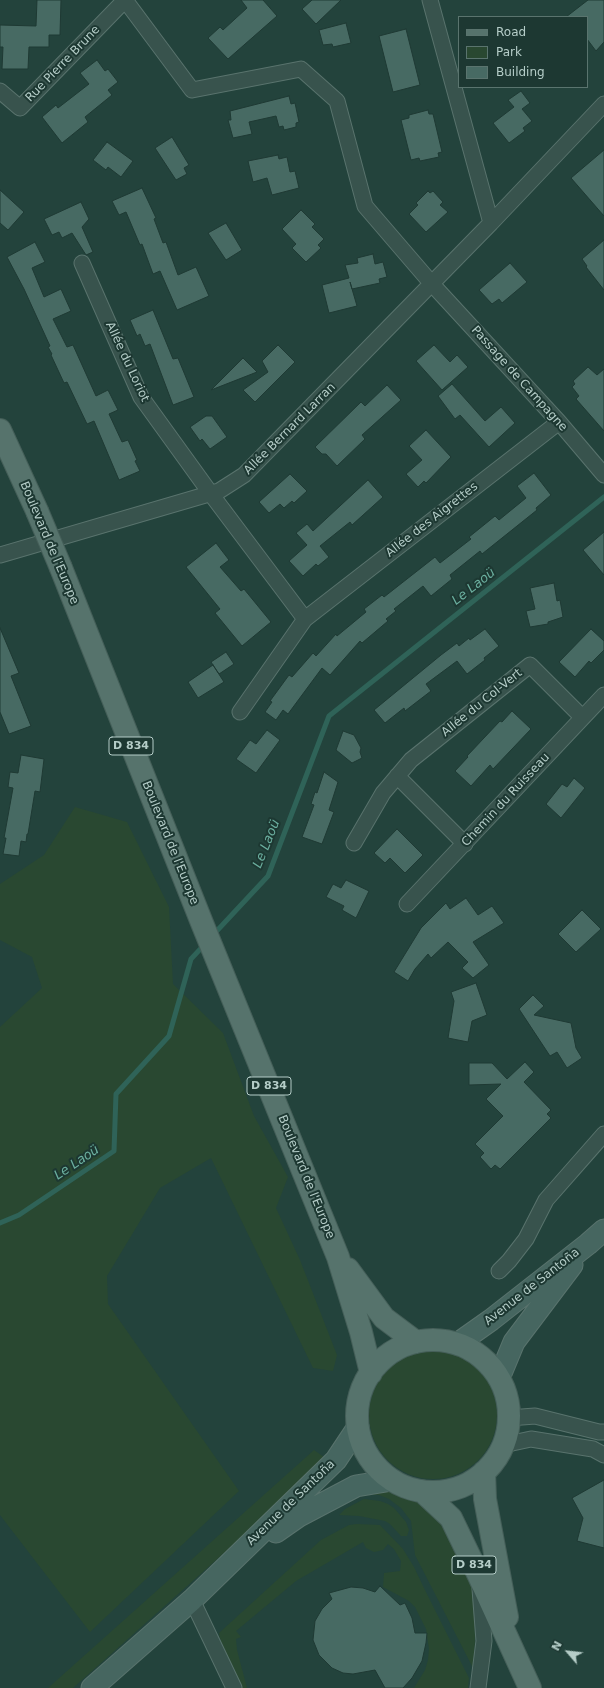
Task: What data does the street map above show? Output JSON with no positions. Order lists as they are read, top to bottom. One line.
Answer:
{"streets":{"main road":["Boulevard de l'Europe","D 834","Avenue de Santoña"],"street":["Rue Pierre Brune","Allée du Loriot","Passage de Campagne","Allée Bernard Larran","Allée des Aigrettes","Allée du Col-Vert","Chemin du Ruisseau"]},"crossings":[["Rue Pierre Brune","Passage de Campagne"],["Allée du Loriot","Allée Bernard Larran"],["Passage de Campagne","Allée Bernard Larran"],["Passage de Campagne","Allée des Aigrettes"],["Allée du Col-Vert","Chemin du Ruisseau"]],"water":["Le Laoü"],"legend":["Road","Park","Building"],"north":"top left"}
